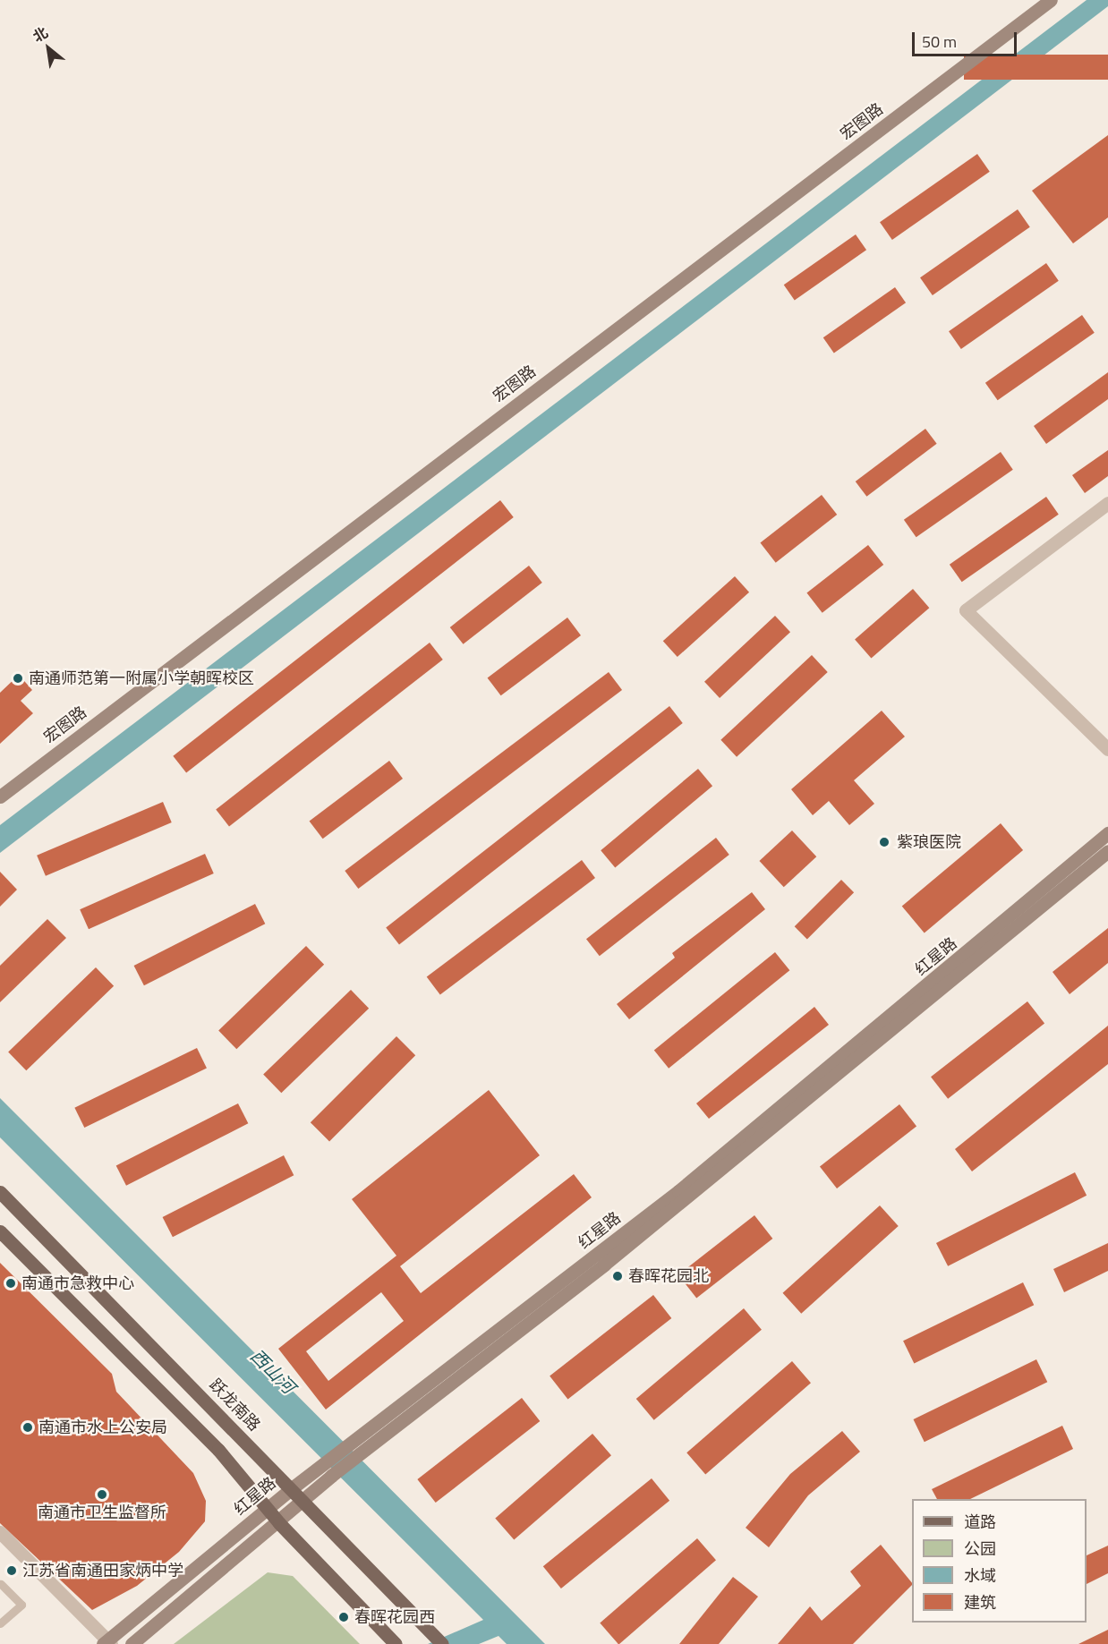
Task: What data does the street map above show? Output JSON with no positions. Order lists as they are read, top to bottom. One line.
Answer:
{"streets":{"main road":["宏图路","红星路","跃龙南路"]},"crossings":[["红星路","跃龙南路"]],"water":["西山河"],"places":["南通师范第一附属小学朝晖校区","紫琅医院","春晖花园北","南通市急救中心","南通市水上公安局","南通市卫生监督所","江苏省南通田家炳中学","春晖花园西"],"legend":["道路","公园","水域","建筑"],"scale_bar":"50 m","north":"top left"}
